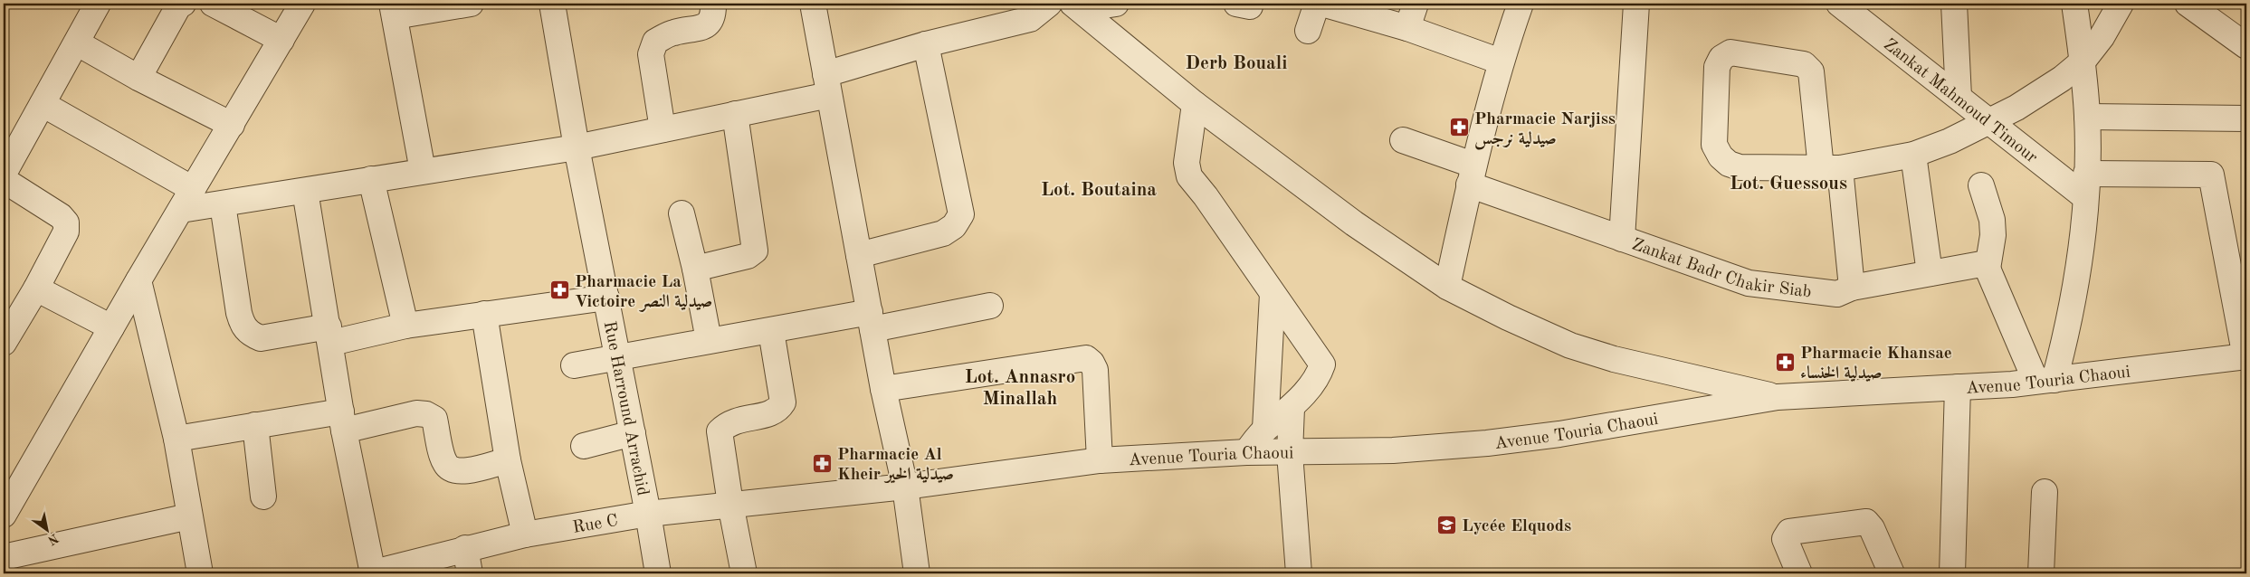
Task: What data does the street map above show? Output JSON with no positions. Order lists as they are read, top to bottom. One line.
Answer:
{"streets":{"street":["Zankat Mahmoud Timour","Zankat Badr Chakir Siab","Avenue Touria Chaoui","Rue Harround Arrachid","Rue C"]},"crossings":[["Avenue Touria Chaoui","Rue C"],["Rue Harround Arrachid","Rue C"]],"districts":["Derb Bouali","Lot. Guessous","Lot. Boutaina","Lot. Annasro Minallah"],"places":{"pharmacy":["Pharmacie Narjiss صيدلية نرجس","Pharmacie La Victoire صيدلية النصر","Pharmacie Khansae صيدلية الخنساء","Pharmacie Al Kheir صيدلية الخير"],"school or university":["Lycée Elquods"]},"north":"bottom right"}
